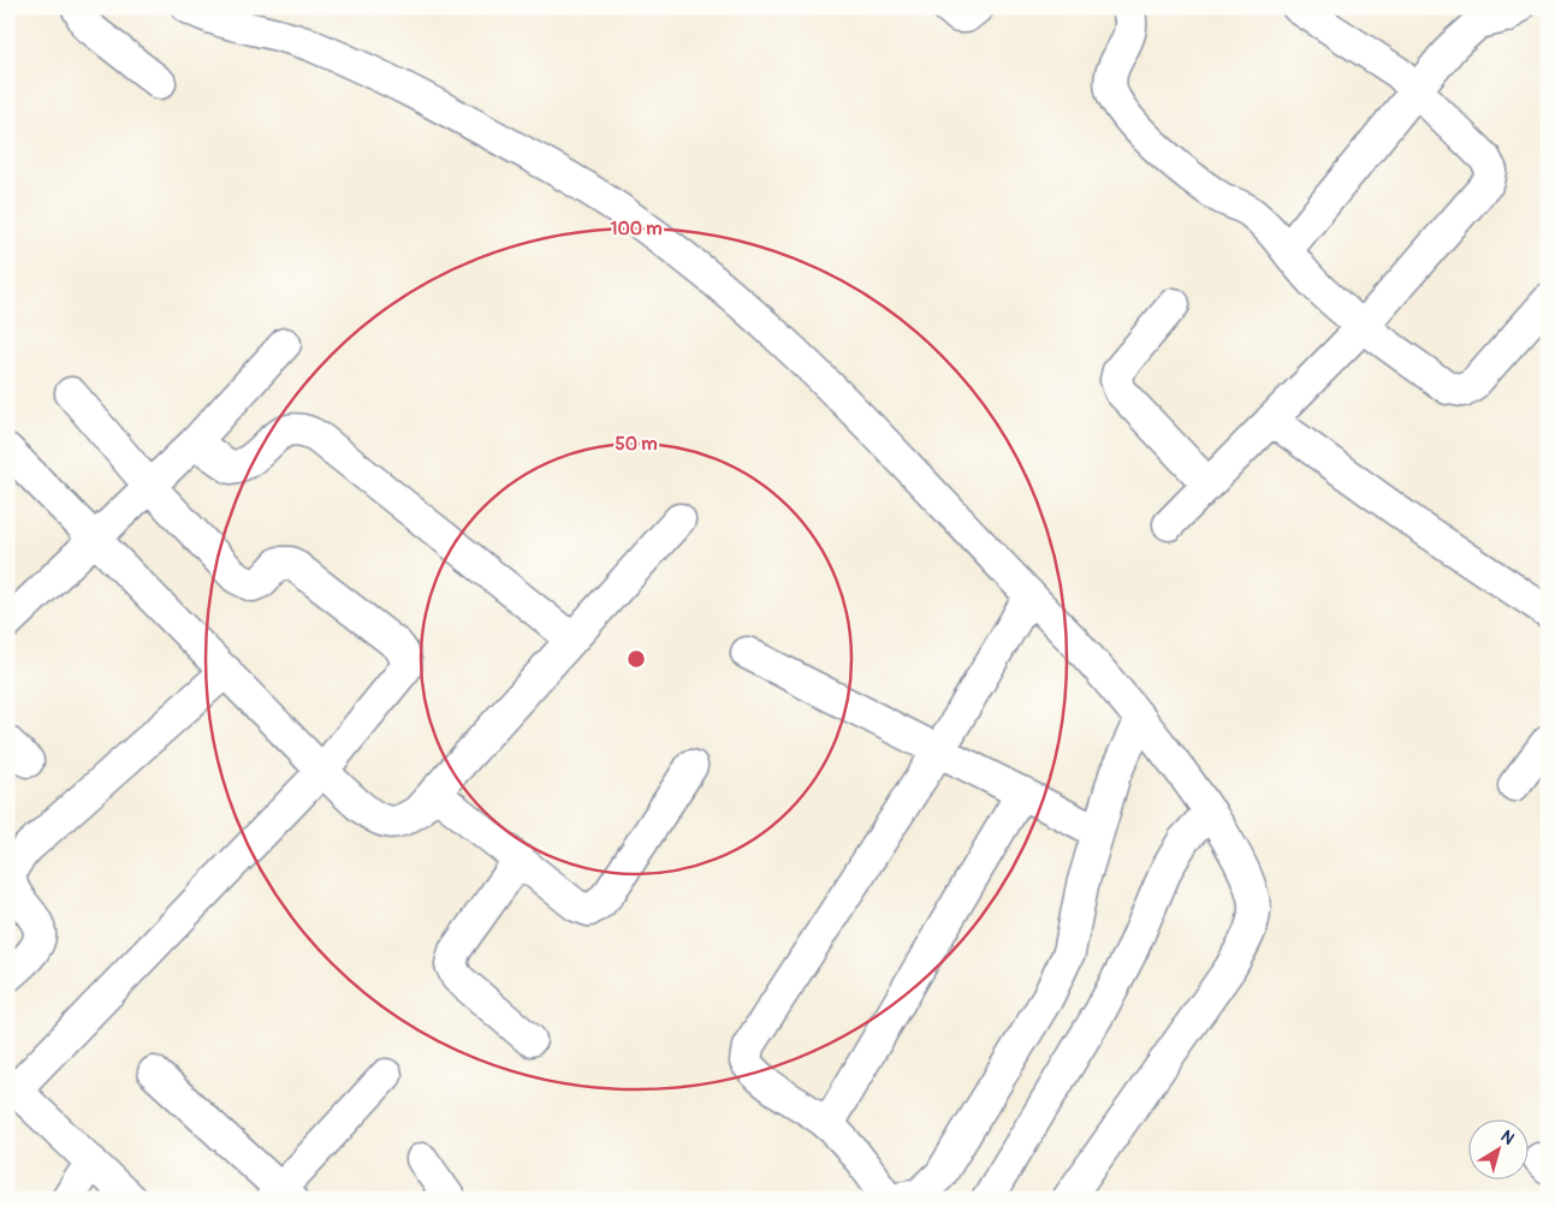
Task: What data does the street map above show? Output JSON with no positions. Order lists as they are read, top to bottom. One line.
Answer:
{"north":"top right","rings":["100 m","50 m"]}
